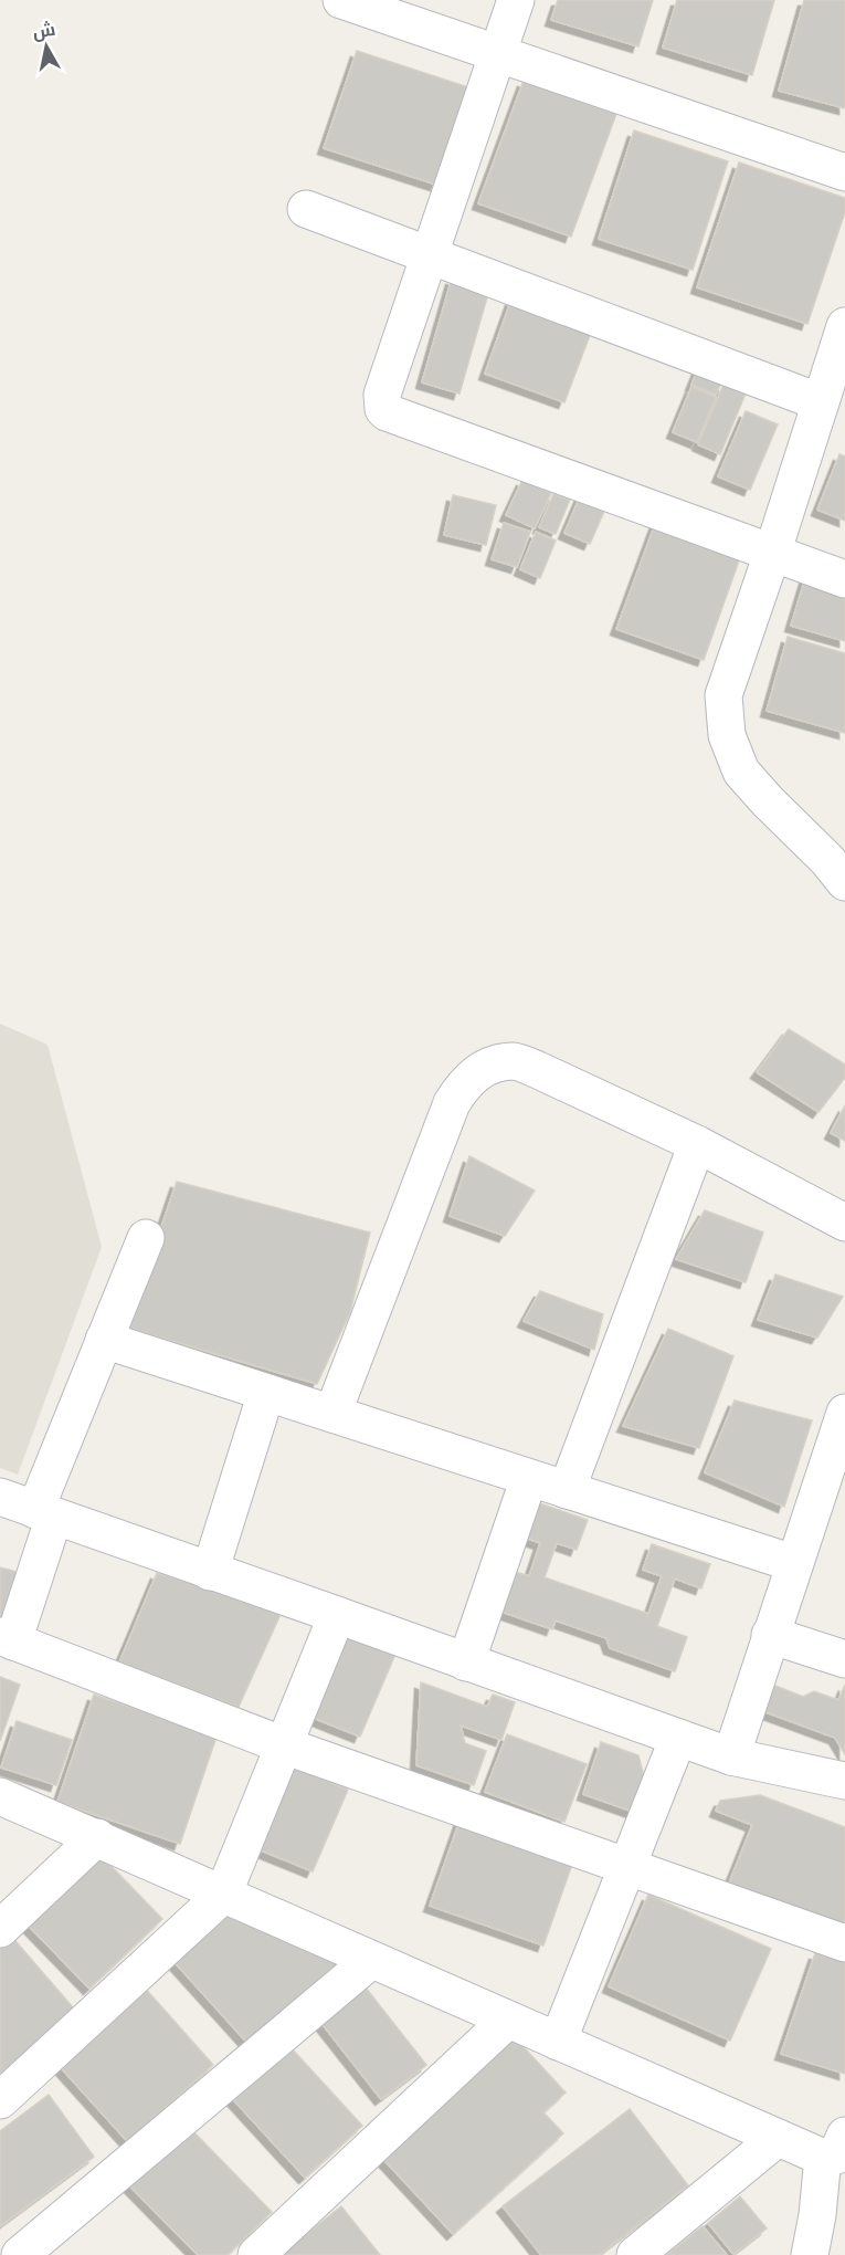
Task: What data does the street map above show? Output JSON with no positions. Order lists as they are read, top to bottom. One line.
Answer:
{"north":"top"}
